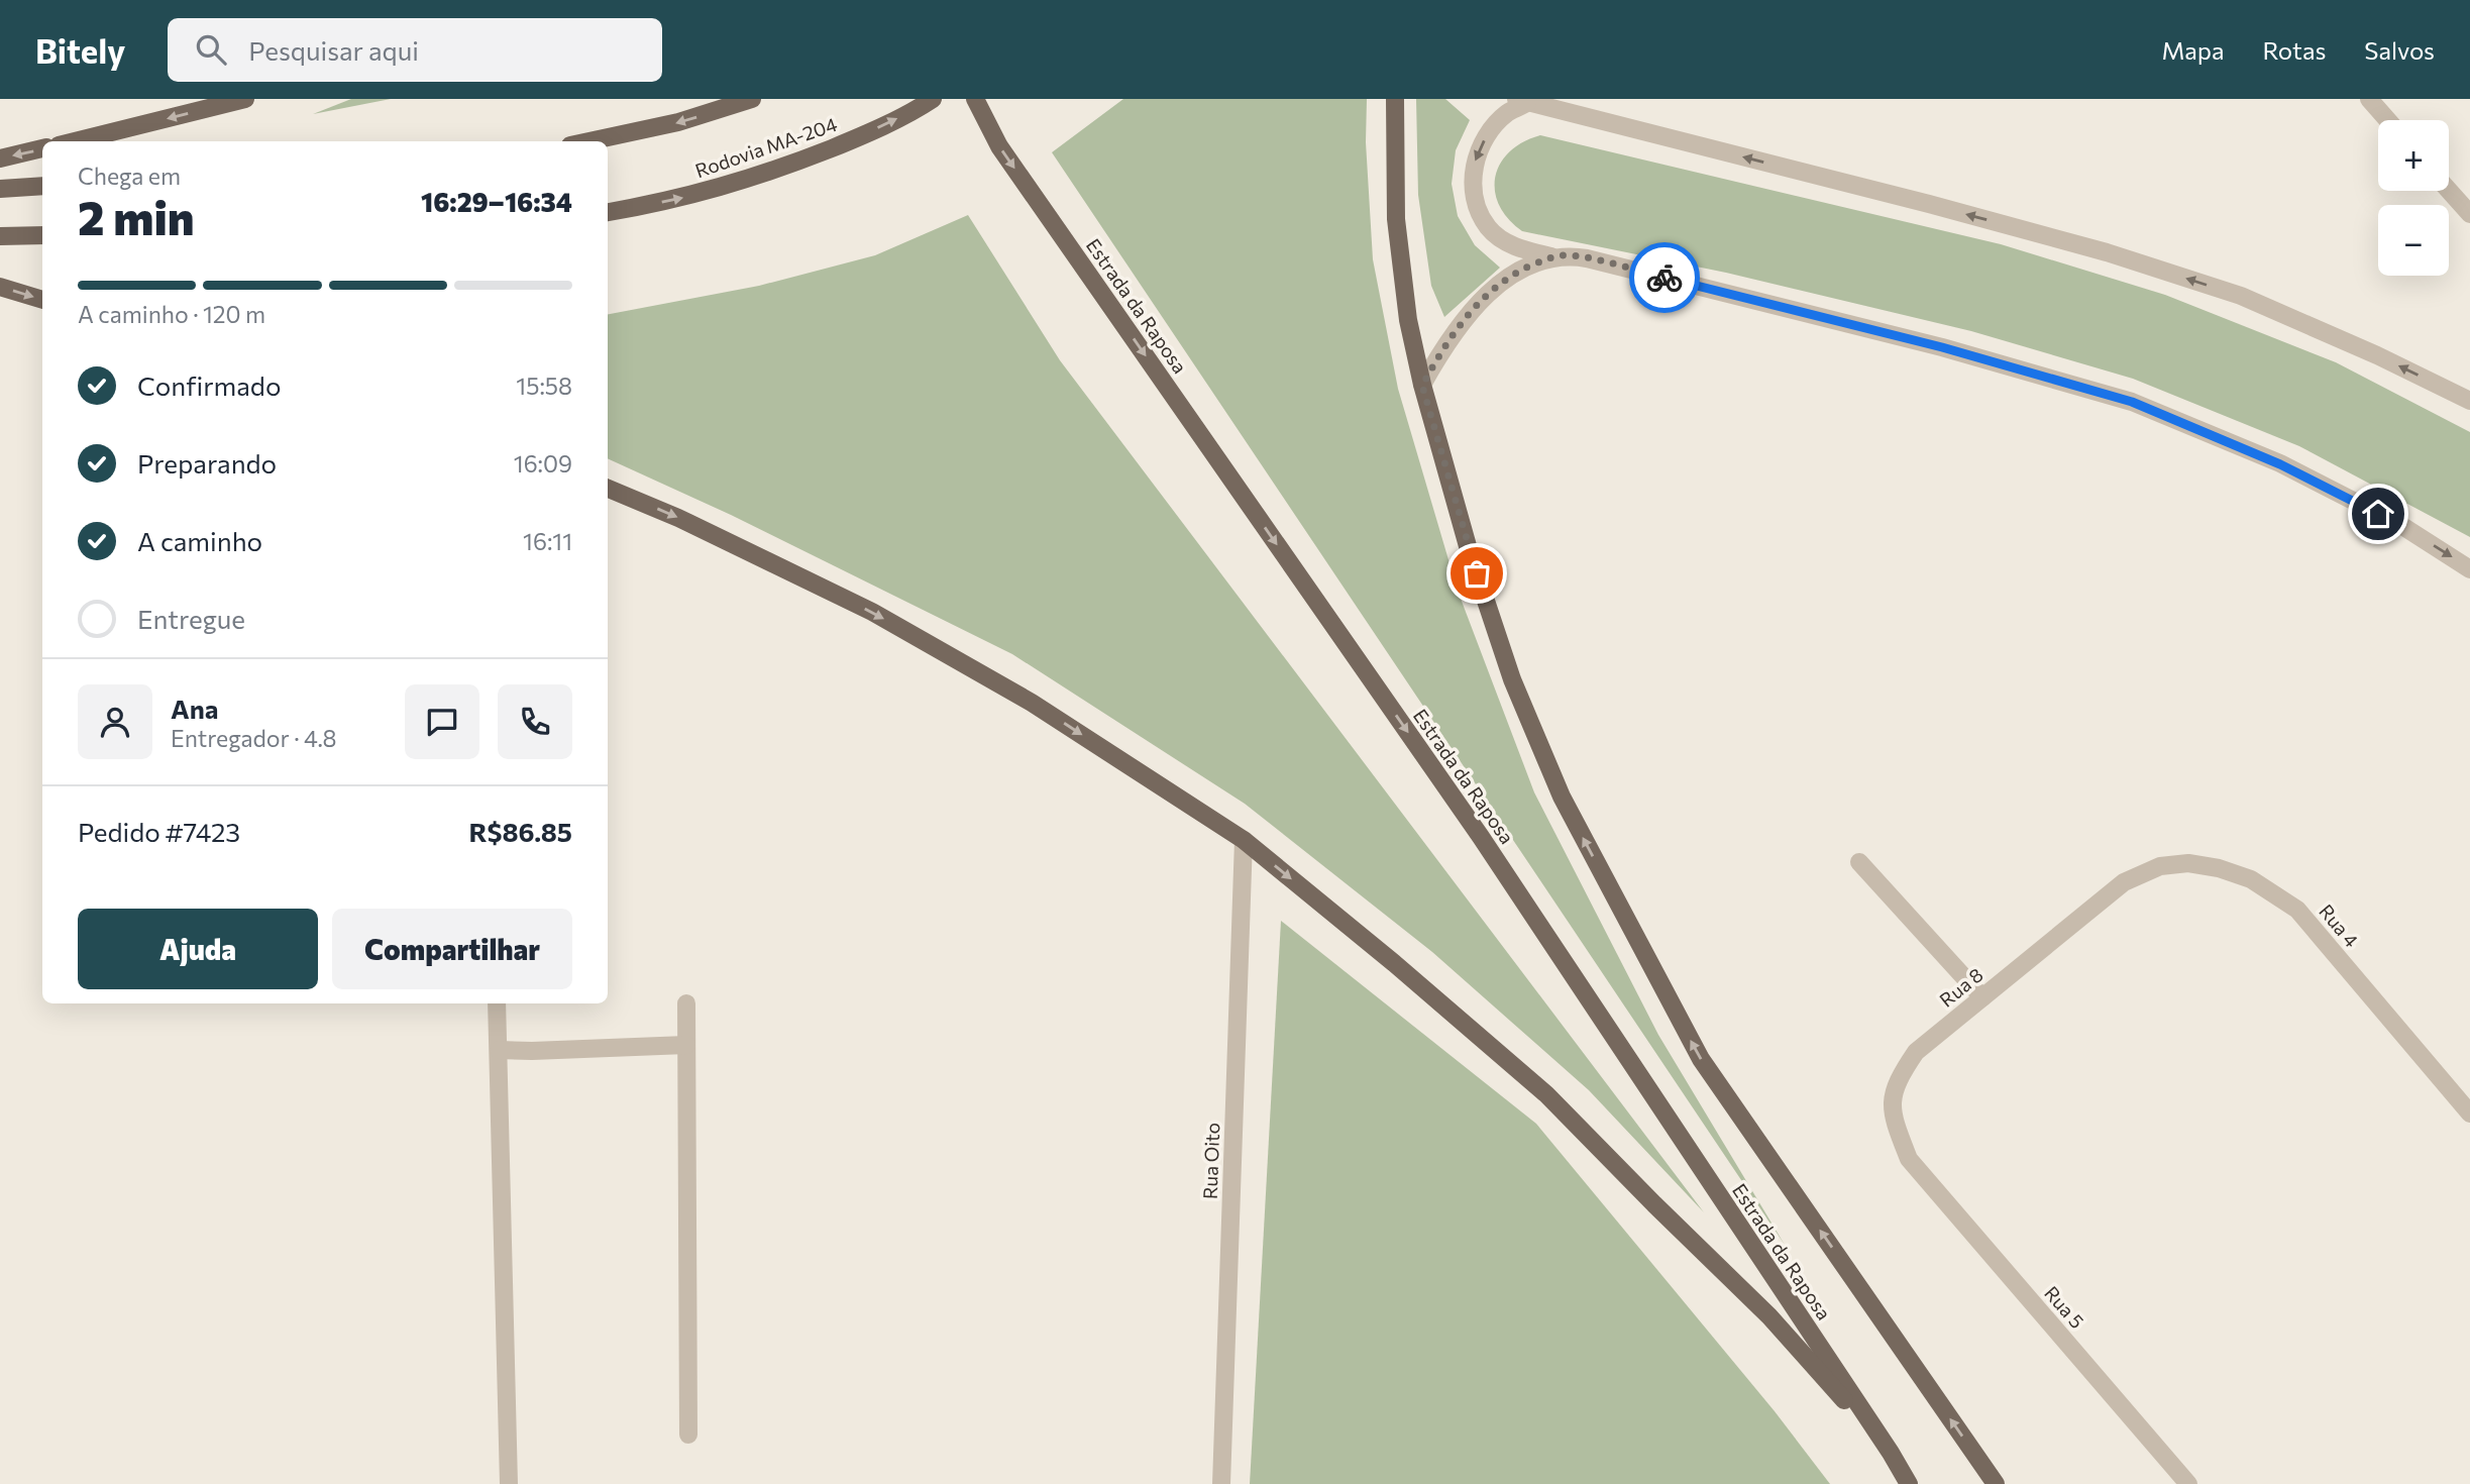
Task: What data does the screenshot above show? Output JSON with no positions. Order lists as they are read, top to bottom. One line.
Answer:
{"streets":{"main road":["Rodovia MA-204","Estrada da Raposa"],"street":["Rua 4","Rua 8","Rua Oito","Rua 5"]},"crossings":[["Rua 4","Rua 8"],["Rua 8","Rua 5"]],"page":{"header":"Bitely","search":"Pesquisar aqui","nav":["Mapa","Rotas","Salvos"],"map_buttons":["+","−"],"heading":["2 min","Chega em","16:29–16:34"],"panel":["Ana","Entregador · 4.8","Pedido #7423","R$86.85"],"bar":"A caminho · 120 m","list":[["Confirmado","15:58"],["Preparando","16:09"],["A caminho","16:11"],"Entregue"],"buttons":["Ajuda","Compartilhar"]}}
